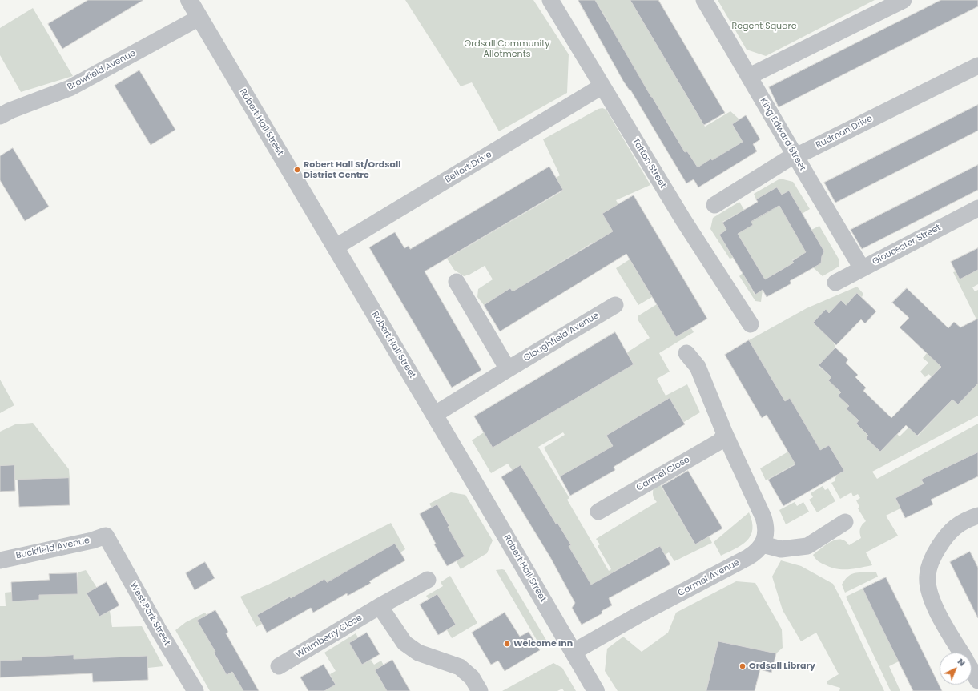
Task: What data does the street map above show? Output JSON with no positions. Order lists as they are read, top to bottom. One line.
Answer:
{"streets":{"street":["Browfield Avenue","Robert Hall Street","Rudman Drive","King Edward Street","Tatton Street","Belfort Drive","Gloucester Street","Cloughfield Avenue","Carmel Close","Buckfield Avenue","Carmel Avenue","West Park Street","Whimberry Close"]},"crossings":[["Browfield Avenue","Robert Hall Street"],["Robert Hall Street","Belfort Drive"],["Robert Hall Street","Cloughfield Avenue"],["Robert Hall Street","Carmel Avenue"],["Rudman Drive","King Edward Street"],["King Edward Street","Gloucester Street"],["Tatton Street","Belfort Drive"],["Buckfield Avenue","West Park Street"]],"parks":["Regent Square","Ordsall Community Allotments"],"places":["Robert Hall St/Ordsall District Centre","Welcome Inn","Ordsall Library"],"north":"top right"}
